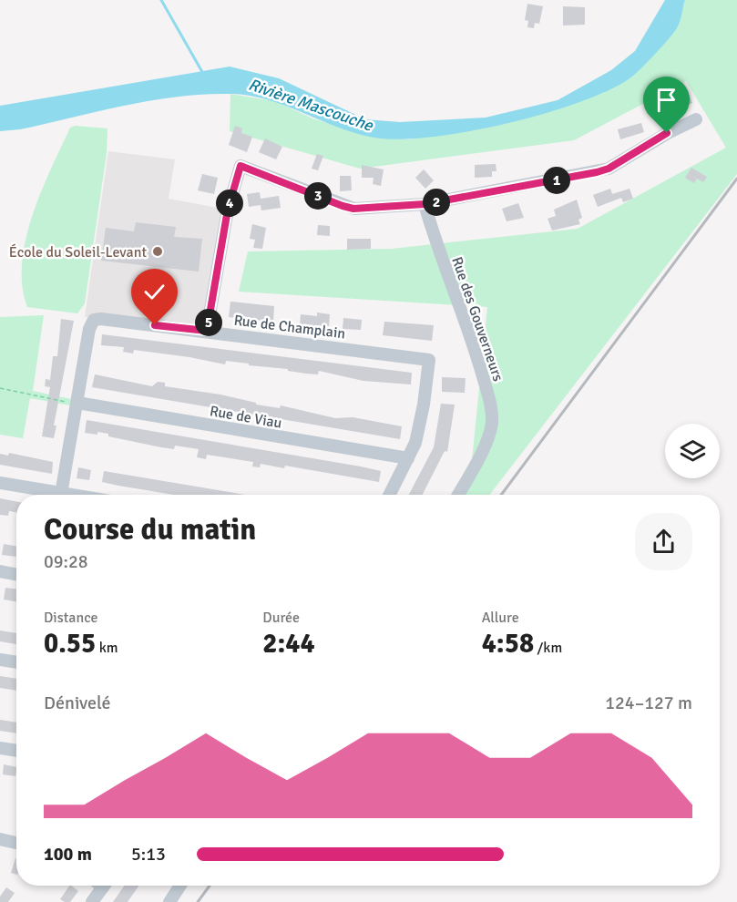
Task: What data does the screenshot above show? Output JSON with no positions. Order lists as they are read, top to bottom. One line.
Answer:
{"streets":{"street":["Rue des Gouverneurs","Rue de Champlain","Rue de Viau"]},"crossings":[["Rue de Champlain","Rue de Viau"]],"water":["Rivière Mascouche"],"places":["École du Soleil-Levant"],"page":{"pins":["1","3","2","4","5"],"heading":["Course du matin","09:28"],"stats":[["Distance","0.55 km"],["Durée","2:44"],["Allure","4:58 /km"]],"chart":["Dénivelé","124–127 m"],"list":[{"name":"100 m","note":"5:13"}]}}
